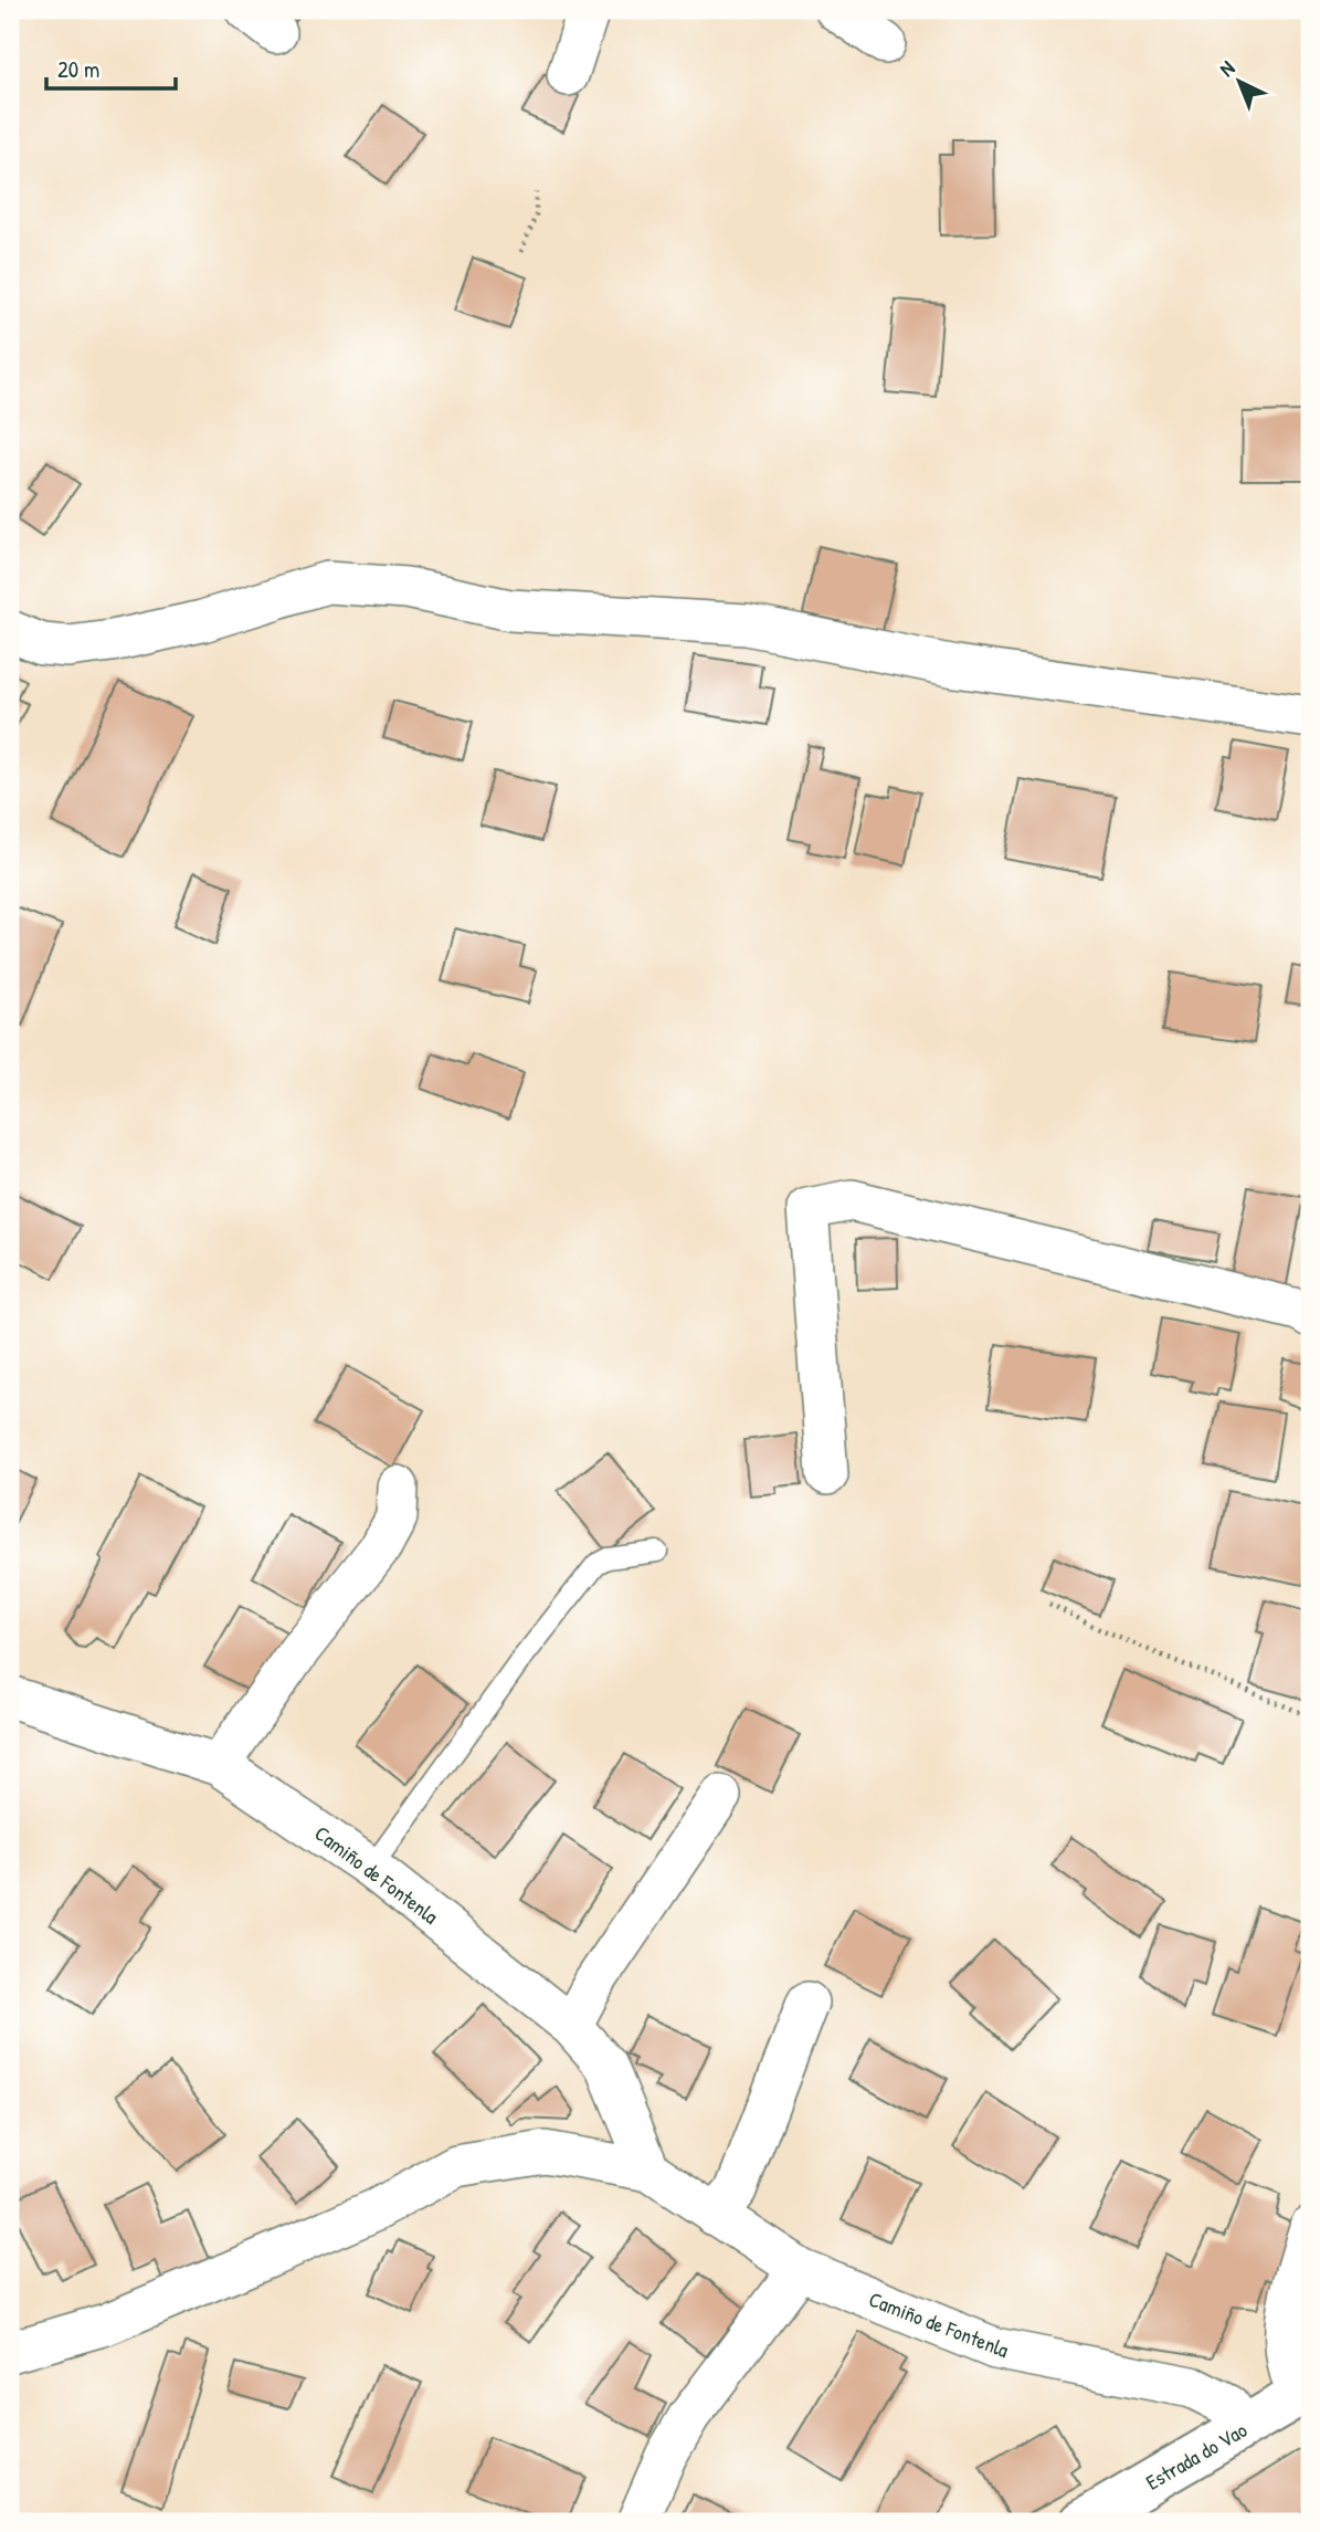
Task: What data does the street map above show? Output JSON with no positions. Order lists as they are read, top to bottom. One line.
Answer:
{"streets":{"street":["Camiño de Fontenla","Estrada do Vao"]},"crossings":[["Camiño de Fontenla","Estrada do Vao"]],"scale_bar":"20 m","north":"top left"}
